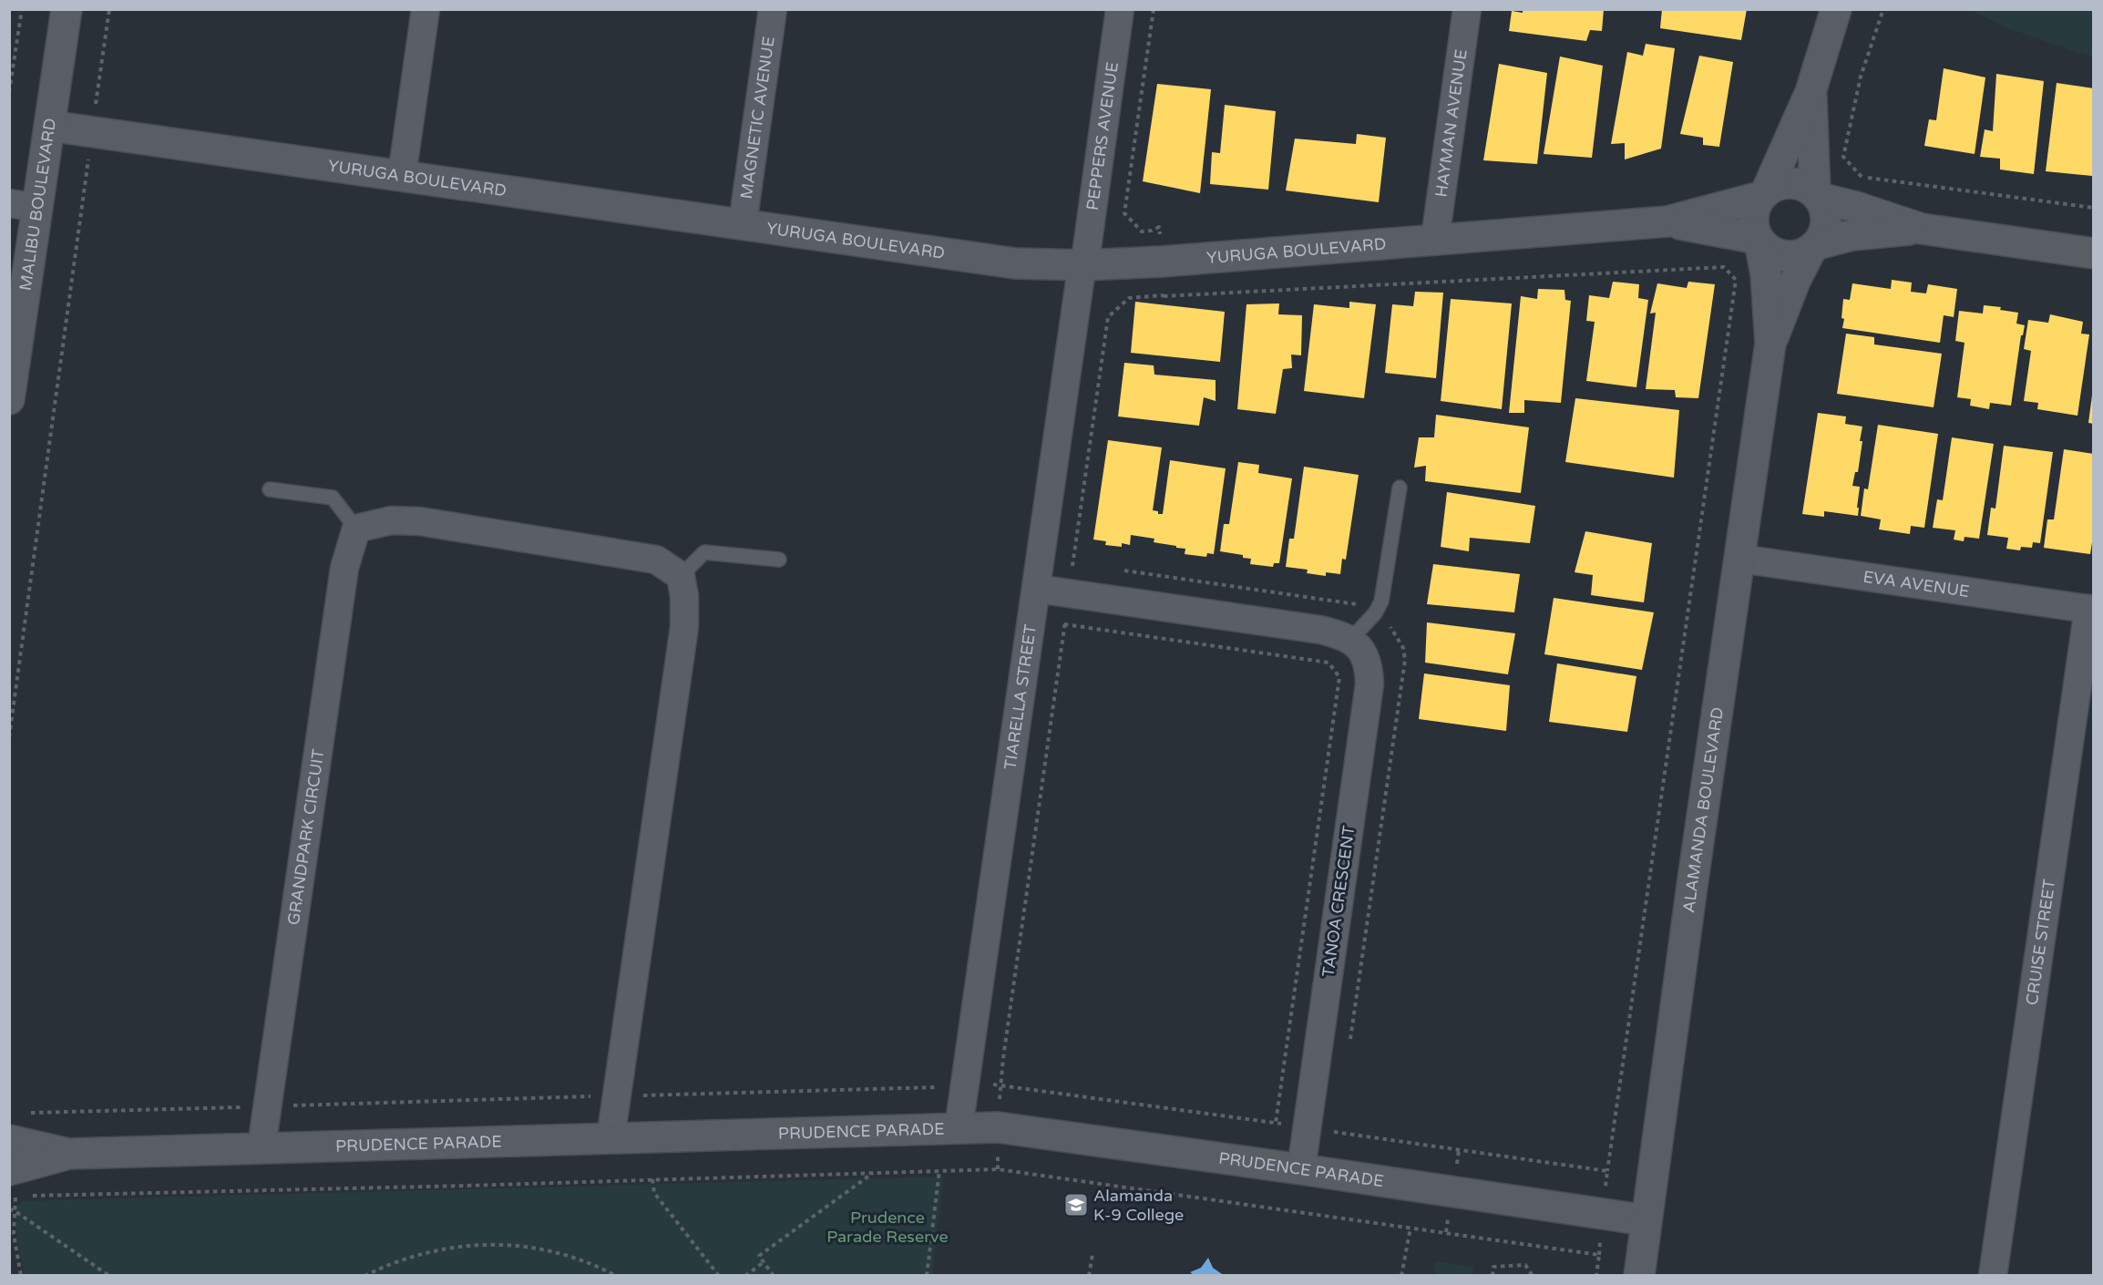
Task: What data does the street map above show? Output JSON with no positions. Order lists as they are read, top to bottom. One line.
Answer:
{"streets":{"street":["MAGNETIC AVENUE","HAYMAN AVENUE","PEPPERS AVENUE","YURUGA BOULEVARD","MALIBU BOULEVARD","EVA AVENUE","TIARELLA STREET","ALAMANDA BOULEVARD","GRANDPARK CIRCUIT","TANOA CRESCENT","CRUISE STREET","PRUDENCE PARADE"]},"crossings":[["MAGNETIC AVENUE","YURUGA BOULEVARD"],["HAYMAN AVENUE","YURUGA BOULEVARD"],["PEPPERS AVENUE","YURUGA BOULEVARD"],["PEPPERS AVENUE","TIARELLA STREET"],["YURUGA BOULEVARD","MALIBU BOULEVARD"],["YURUGA BOULEVARD","TIARELLA STREET"],["YURUGA BOULEVARD","ALAMANDA BOULEVARD"],["EVA AVENUE","ALAMANDA BOULEVARD"],["EVA AVENUE","CRUISE STREET"],["TIARELLA STREET","PRUDENCE PARADE"],["ALAMANDA BOULEVARD","PRUDENCE PARADE"],["GRANDPARK CIRCUIT","PRUDENCE PARADE"],["TANOA CRESCENT","PRUDENCE PARADE"]],"parks":["Prudence Parade Reserve"],"places":{"school or university":["Alamanda K-9 College"]}}
